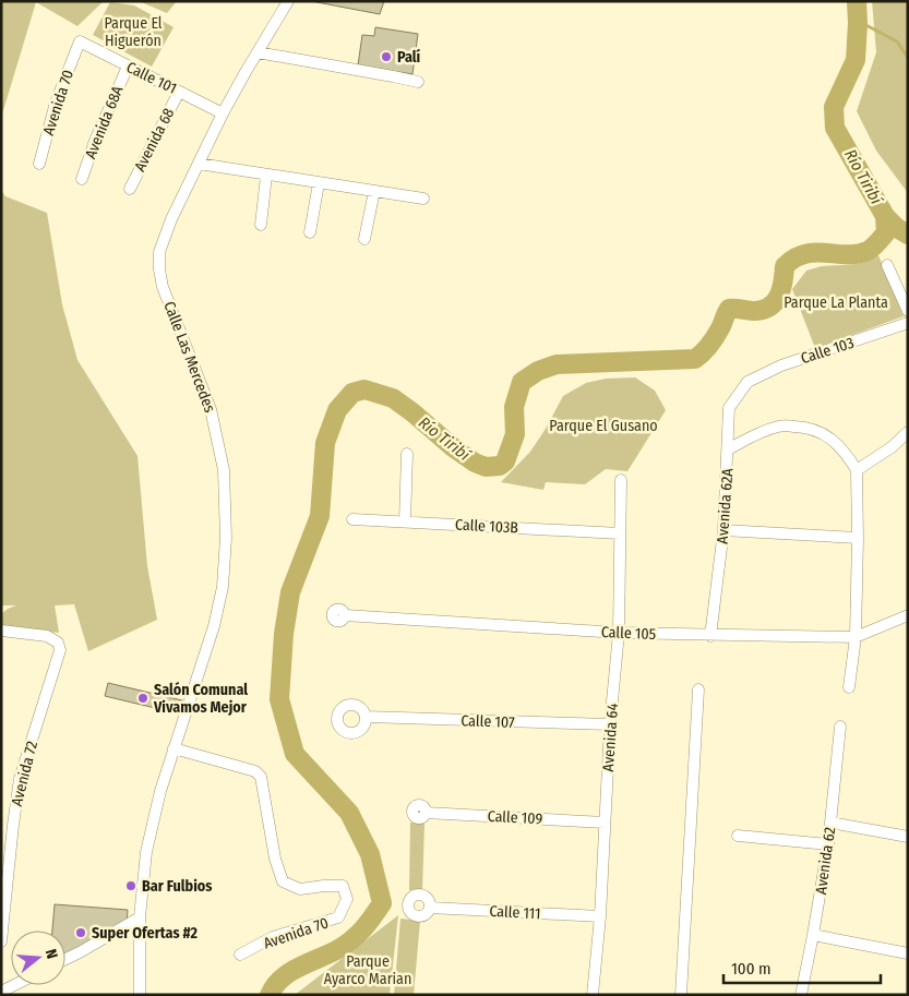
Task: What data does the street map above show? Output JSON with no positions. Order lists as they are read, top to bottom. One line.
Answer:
{"streets":{"street":["Calle 101","Avenida 70","Avenida 68A","Avenida 68","Calle 103","Calle Las Mercedes","Avenida 62A","Calle 103B","Calle 105","Calle 107","Avenida 64","Avenida 72","Calle 109","Avenida 62","Calle 111"]},"crossings":[["Calle 101","Avenida 70"],["Calle 101","Avenida 68A"],["Calle 101","Avenida 68"],["Calle 101","Calle Las Mercedes"],["Avenida 70","Calle Las Mercedes"],["Calle 103","Avenida 62A"],["Avenida 62A","Calle 105"],["Calle 103B","Avenida 64"],["Calle 105","Avenida 64"],["Calle 107","Avenida 64"],["Avenida 64","Calle 109"],["Avenida 64","Calle 111"]],"water":["Río Tiribí"],"parks":["Parque El Higuerón","Parque La Planta","Parque El Gusano","Parque Ayarco Marian"],"places":["Palí","Salón Comunal Vivamos Mejor","Bar Fulbios","Super Ofertas #2"],"scale_bar":"100 m","north":"right"}
